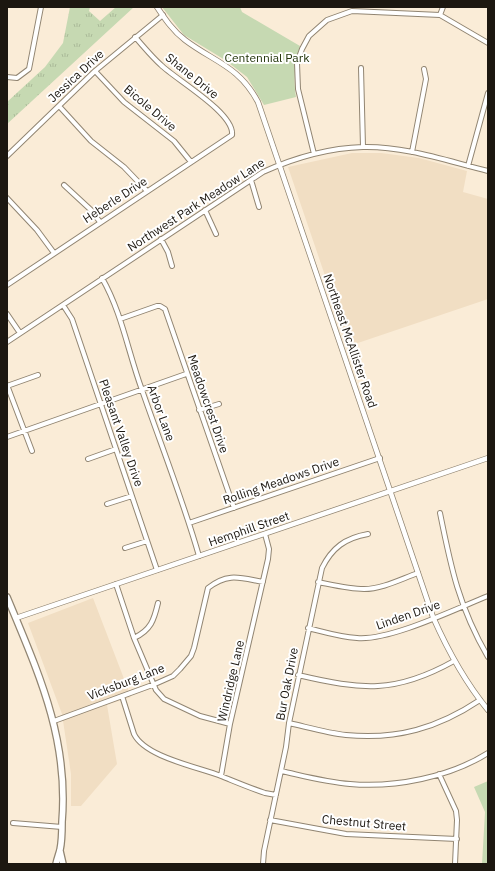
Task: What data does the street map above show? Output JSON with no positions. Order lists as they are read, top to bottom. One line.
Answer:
{"streets":{"street":["Jessica Drive","Shane Drive","Bicole Drive","Heberle Drive","Northwest Park Meadow Lane","Northeast McAllister Road","Meadowcrest Drive","Arbor Lane","Pleasant Valley Drive","Rolling Meadows Drive","Hemphill Street","Linden Drive","Windridge Lane","Vicksburg Lane","Bur Oak Drive","Chestnut Street"]},"crossings":[["Jessica Drive","Shane Drive"],["Jessica Drive","Bicole Drive"],["Jessica Drive","Northeast McAllister Road"],["Shane Drive","Heberle Drive"],["Bicole Drive","Heberle Drive"],["Northwest Park Meadow Lane","Northeast McAllister Road"],["Northwest Park Meadow Lane","Arbor Lane"],["Northwest Park Meadow Lane","Pleasant Valley Drive"],["Northeast McAllister Road","Rolling Meadows Drive"],["Northeast McAllister Road","Hemphill Street"],["Northeast McAllister Road","Linden Drive"],["Meadowcrest Drive","Arbor Lane"],["Meadowcrest Drive","Rolling Meadows Drive"],["Arbor Lane","Rolling Meadows Drive"],["Arbor Lane","Hemphill Street"],["Pleasant Valley Drive","Hemphill Street"],["Hemphill Street","Windridge Lane"],["Linden Drive","Bur Oak Drive"],["Windridge Lane","Vicksburg Lane"],["Bur Oak Drive","Chestnut Street"]],"parks":["Centennial Park"]}
